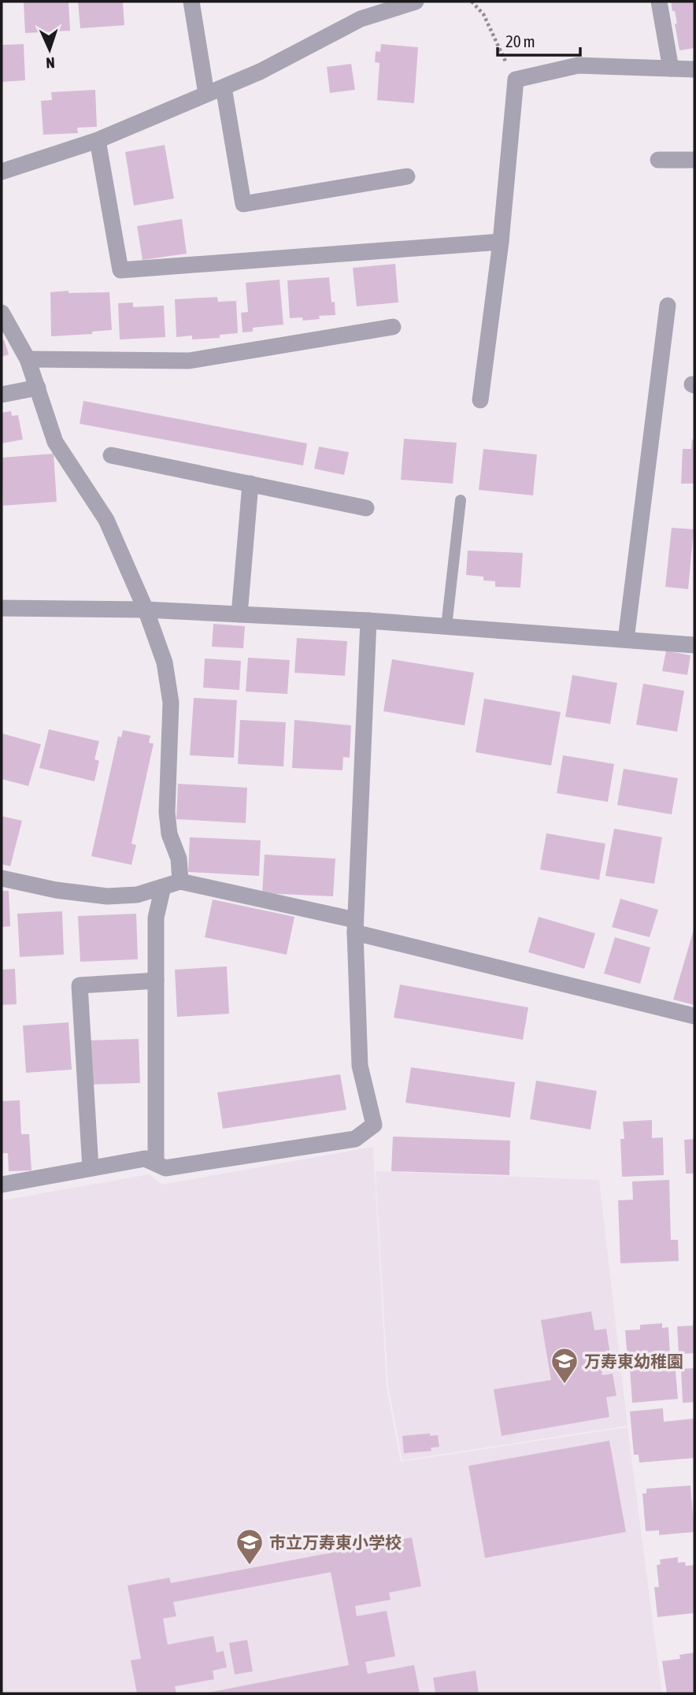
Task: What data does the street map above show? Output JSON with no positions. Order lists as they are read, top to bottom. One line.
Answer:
{"places":{"school or university":["万寿東幼稚園","市立万寿東小学校"]},"scale_bar":"20 m","north":"bottom"}
